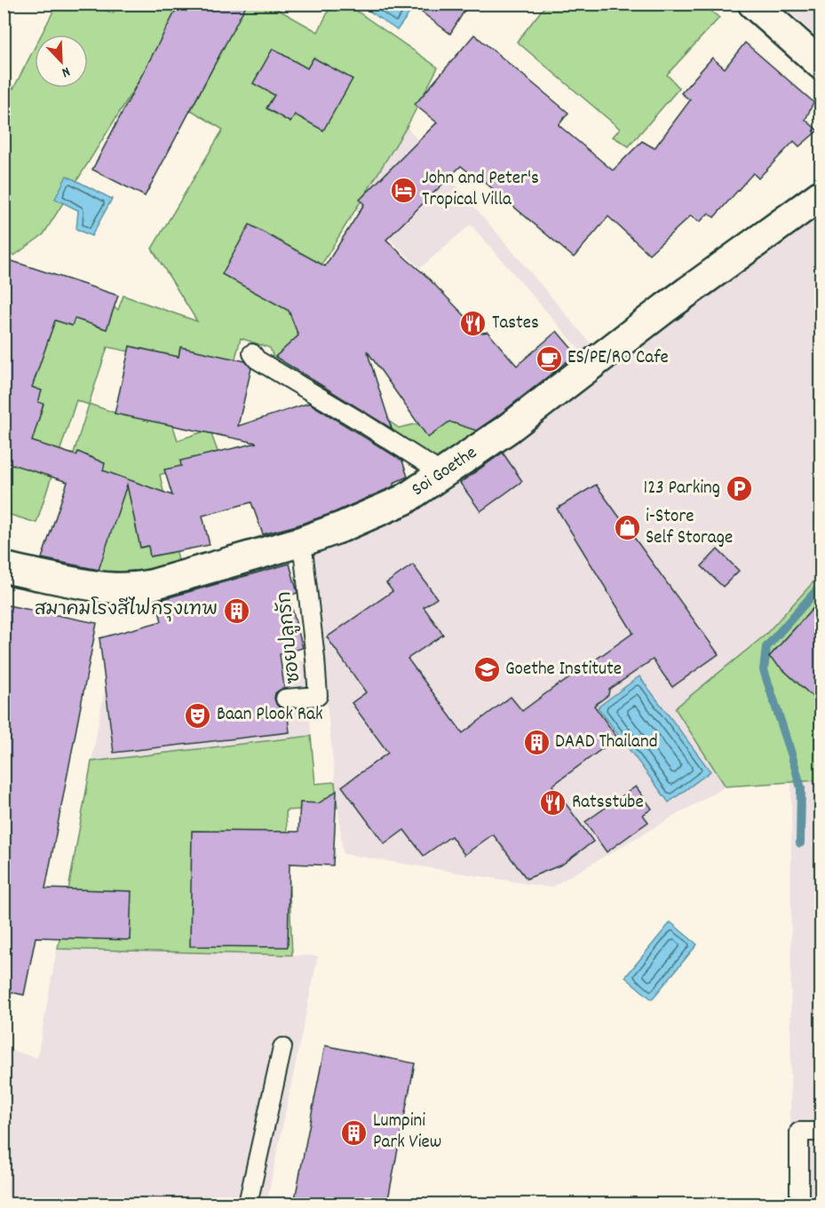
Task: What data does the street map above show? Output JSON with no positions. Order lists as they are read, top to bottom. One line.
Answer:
{"streets":{"street":["Soi Goethe"],"lane":["ซอยปลูกรัก"]},"crossings":[["Soi Goethe","ซอยปลูกรัก"]],"places":{"hotel":["John and Peter's Tropical Villa"],"restaurant":["Tastes","Ratsstube"],"cafe":["ES/PE/RO Cafe"],"parking":["123 Parking"],"shop":["i-Store Self Storage"],"building":["สมาคมโรงสีไฟกรุงเทพ","DAAD Thailand","Lumpini Park View"],"school or university":["Goethe Institute"],"theatre":["Baan Plook Rak"]},"north":"bottom right"}
